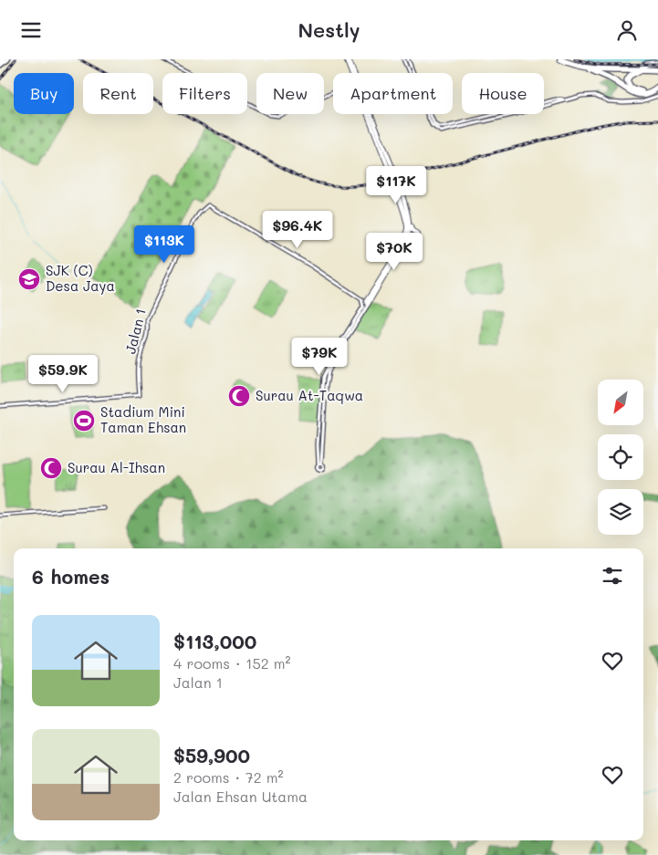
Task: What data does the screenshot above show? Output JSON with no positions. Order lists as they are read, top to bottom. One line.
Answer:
{"streets":{"street":["Jalan 1"]},"places":{"school or university":["SJK (C) Desa Jaya"],"mosque":["Surau At-Taqwa","Surau Al-Ihsan"],"sports":["Stadium Mini Taman Ehsan"]},"north":"bottom left","page":{"header":"Nestly","chip":["Buy","Rent","Filters","New","Apartment","House"],"price":["$117K","$96.4K","$113K","$70K","$79K","$59.9K"],"heading":"6 homes","list":[{"name":"$113,000","note":"4 rooms · 152 m² · Jalan 1"},{"name":"$59,900","note":"2 rooms · 72 m² · Jalan Ehsan Utama"}]}}
